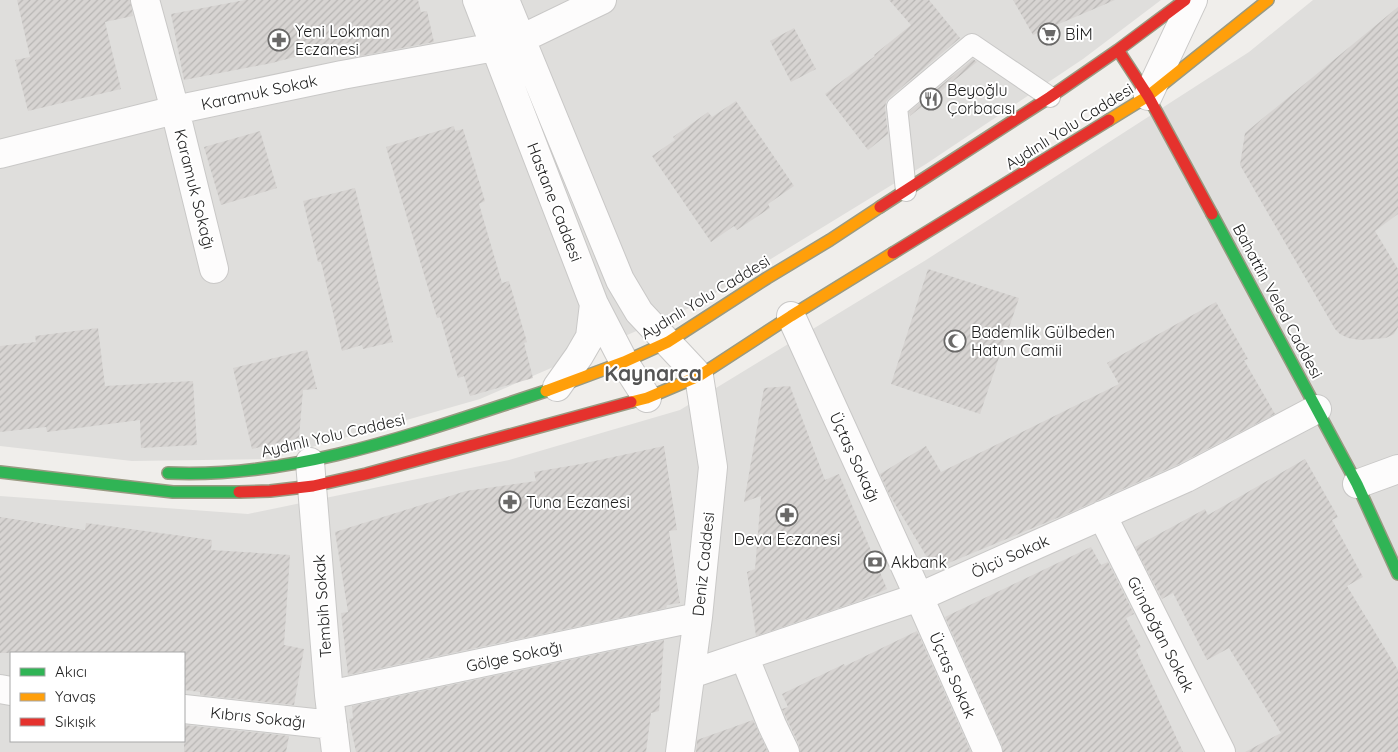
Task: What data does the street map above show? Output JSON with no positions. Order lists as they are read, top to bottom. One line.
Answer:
{"streets":{"main road":["Aydınlı Yolu Caddesi","Bahattin Veled Caddesi"],"street":["Karamuk Sokak","Karamuk Sokağı","Hastane Caddesi","Üçtaş Sokağı","Ölçü Sokak","Deniz Caddesi","Tembih Sokak","Gündoğan Sokak","Gölge Sokağı","Üçtaş Sokak","Kıbrıs Sokağı"]},"crossings":[["Karamuk Sokak","Karamuk Sokağı"],["Karamuk Sokak","Hastane Caddesi"],["Aydınlı Yolu Caddesi","Hastane Caddesi"],["Aydınlı Yolu Caddesi","Bahattin Veled Caddesi"],["Aydınlı Yolu Caddesi","Üçtaş Sokağı"],["Aydınlı Yolu Caddesi","Deniz Caddesi"],["Aydınlı Yolu Caddesi","Tembih Sokak"],["Hastane Caddesi","Deniz Caddesi"],["Bahattin Veled Caddesi","Ölçü Sokak"],["Üçtaş Sokağı","Ölçü Sokak"],["Üçtaş Sokağı","Üçtaş Sokak"],["Ölçü Sokak","Deniz Caddesi"],["Ölçü Sokak","Gündoğan Sokak"],["Ölçü Sokak","Üçtaş Sokak"],["Deniz Caddesi","Gölge Sokağı"],["Tembih Sokak","Gölge Sokağı"],["Tembih Sokak","Kıbrıs Sokağı"]],"districts":["Kaynarca"],"places":{"supermarket":["BİM"],"pharmacy":["Yeni Lokman Eczanesi","Tuna Eczanesi","Deva Eczanesi"],"restaurant":["Beyoğlu Çorbacısı"],"mosque":["Bademlik Gülbeden Hatun Camii"],"bank":["Akbank"]},"legend":["Akıcı","Yavaş","Sıkışık"]}
